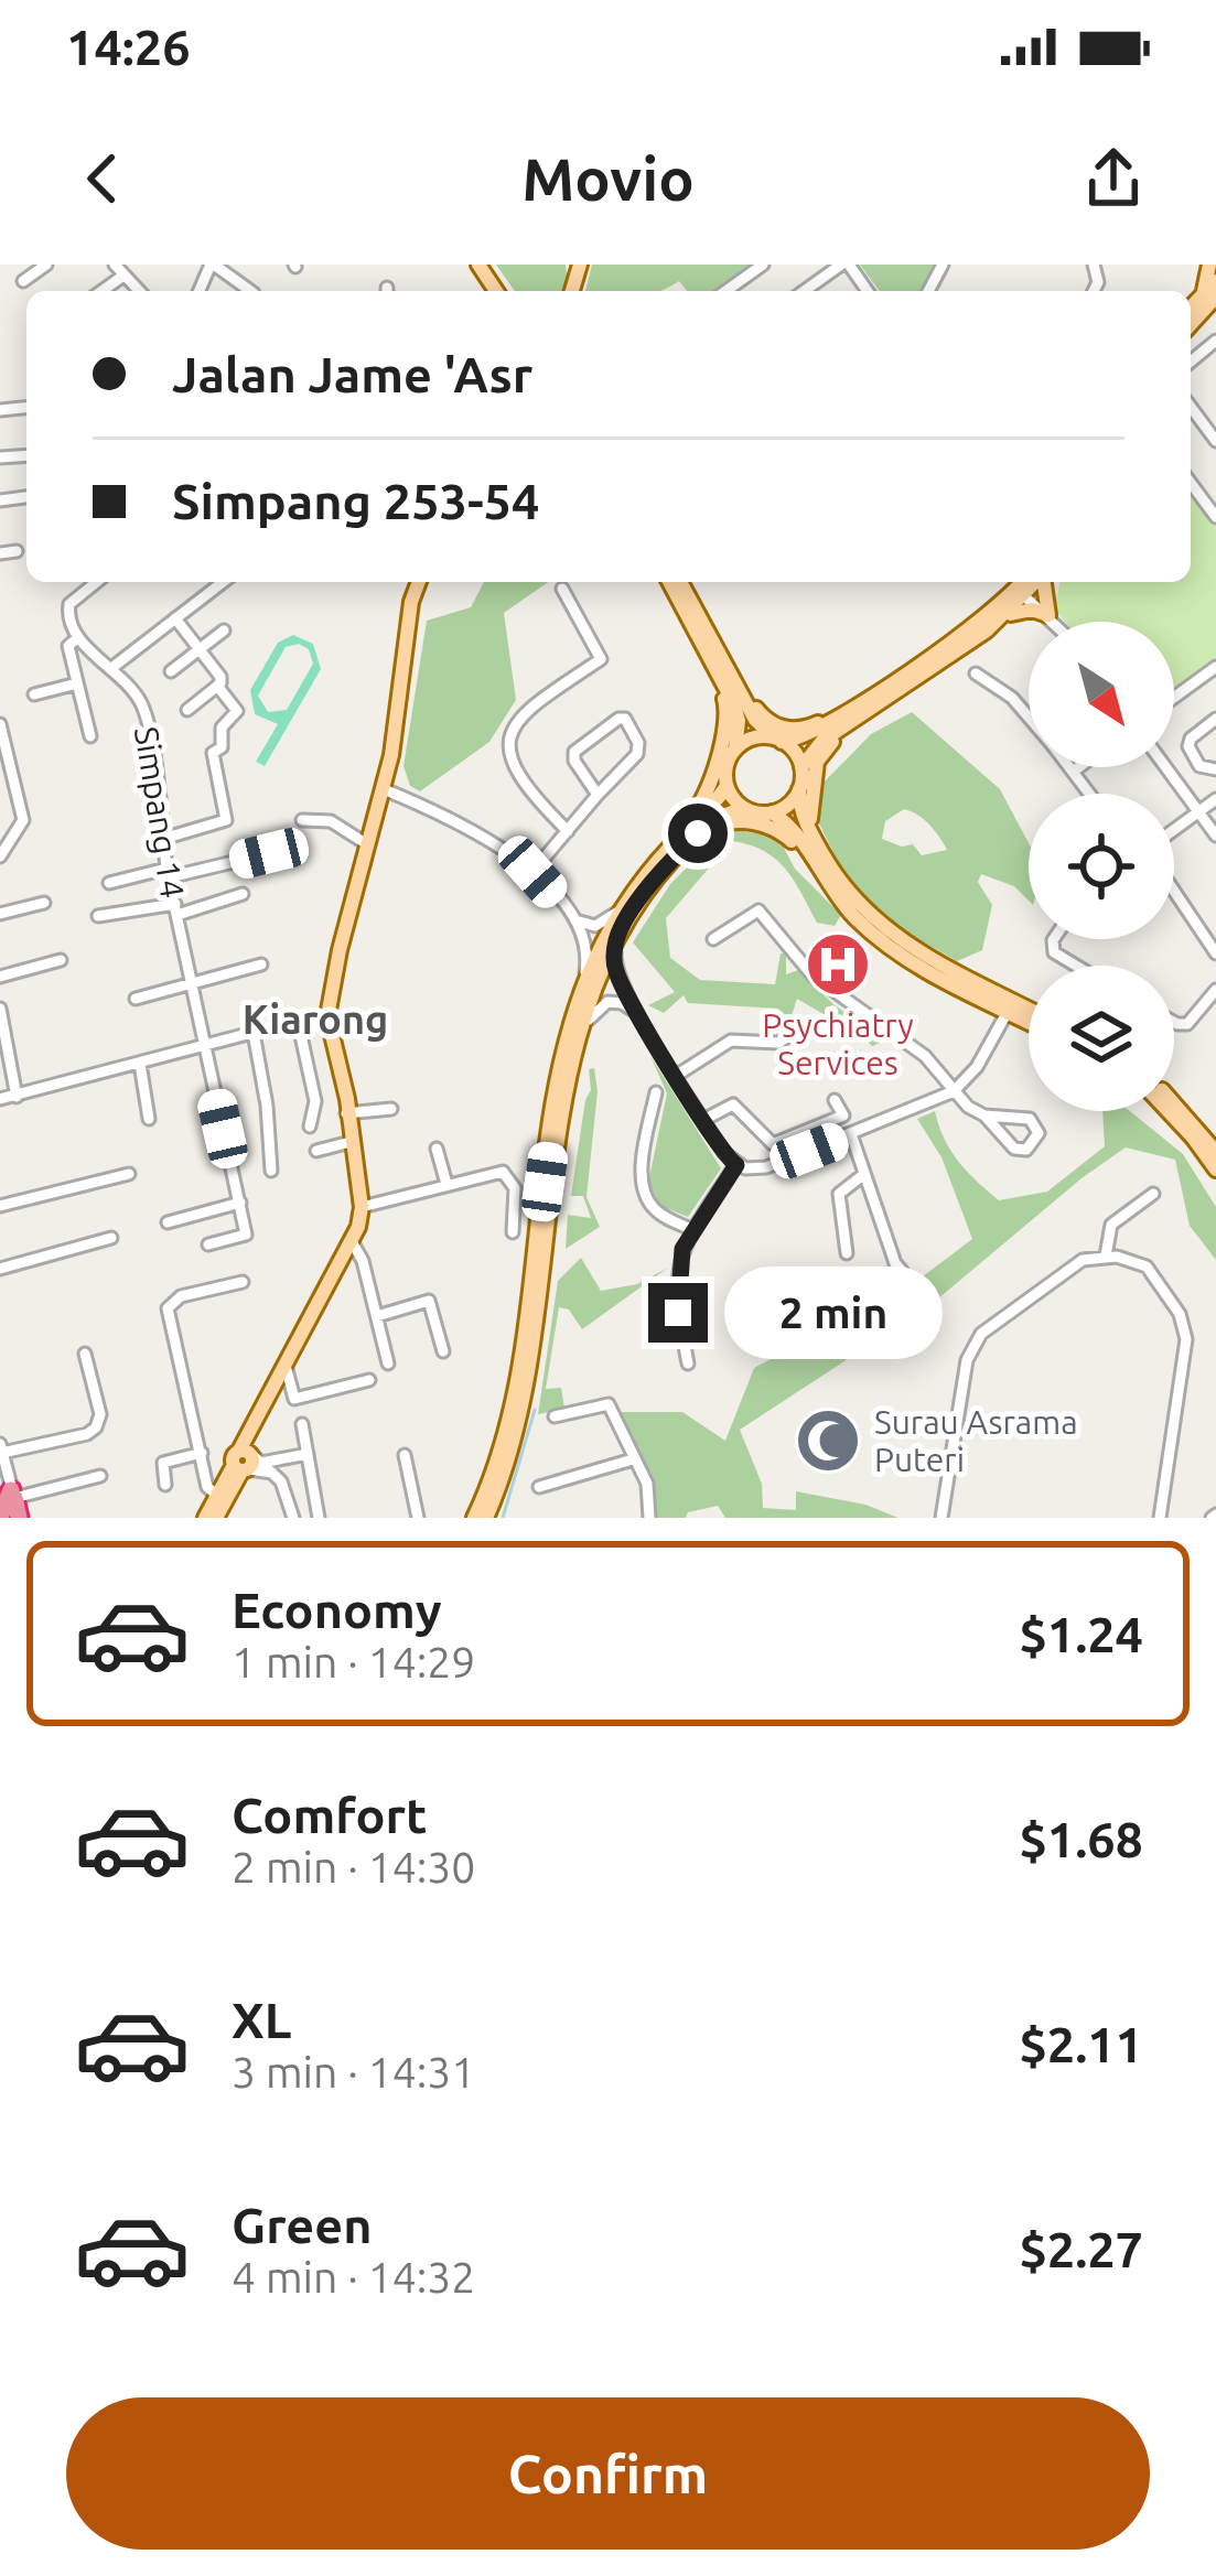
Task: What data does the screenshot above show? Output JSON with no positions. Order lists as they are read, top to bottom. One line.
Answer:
{"streets":{"street":["Simpang 14"]},"districts":["Kiarong"],"places":{"hospital":["Psychiatry Services"],"mosque":["Surau Asrama Puteri"]},"north":"bottom right","page":{"status":"14:26","header":"Movio","banner":["Jalan Jame 'Asr","Simpang 253-54"],"bubble":"2 min","list":[{"name":"Economy","note":"1 min · 14:29","value":"$1.24"},{"name":"Comfort","note":"2 min · 14:30","value":"$1.68"},{"name":"XL","note":"3 min · 14:31","value":"$2.11"},{"name":"Green","note":"4 min · 14:32","value":"$2.27"}],"buttons":"Confirm"}}
